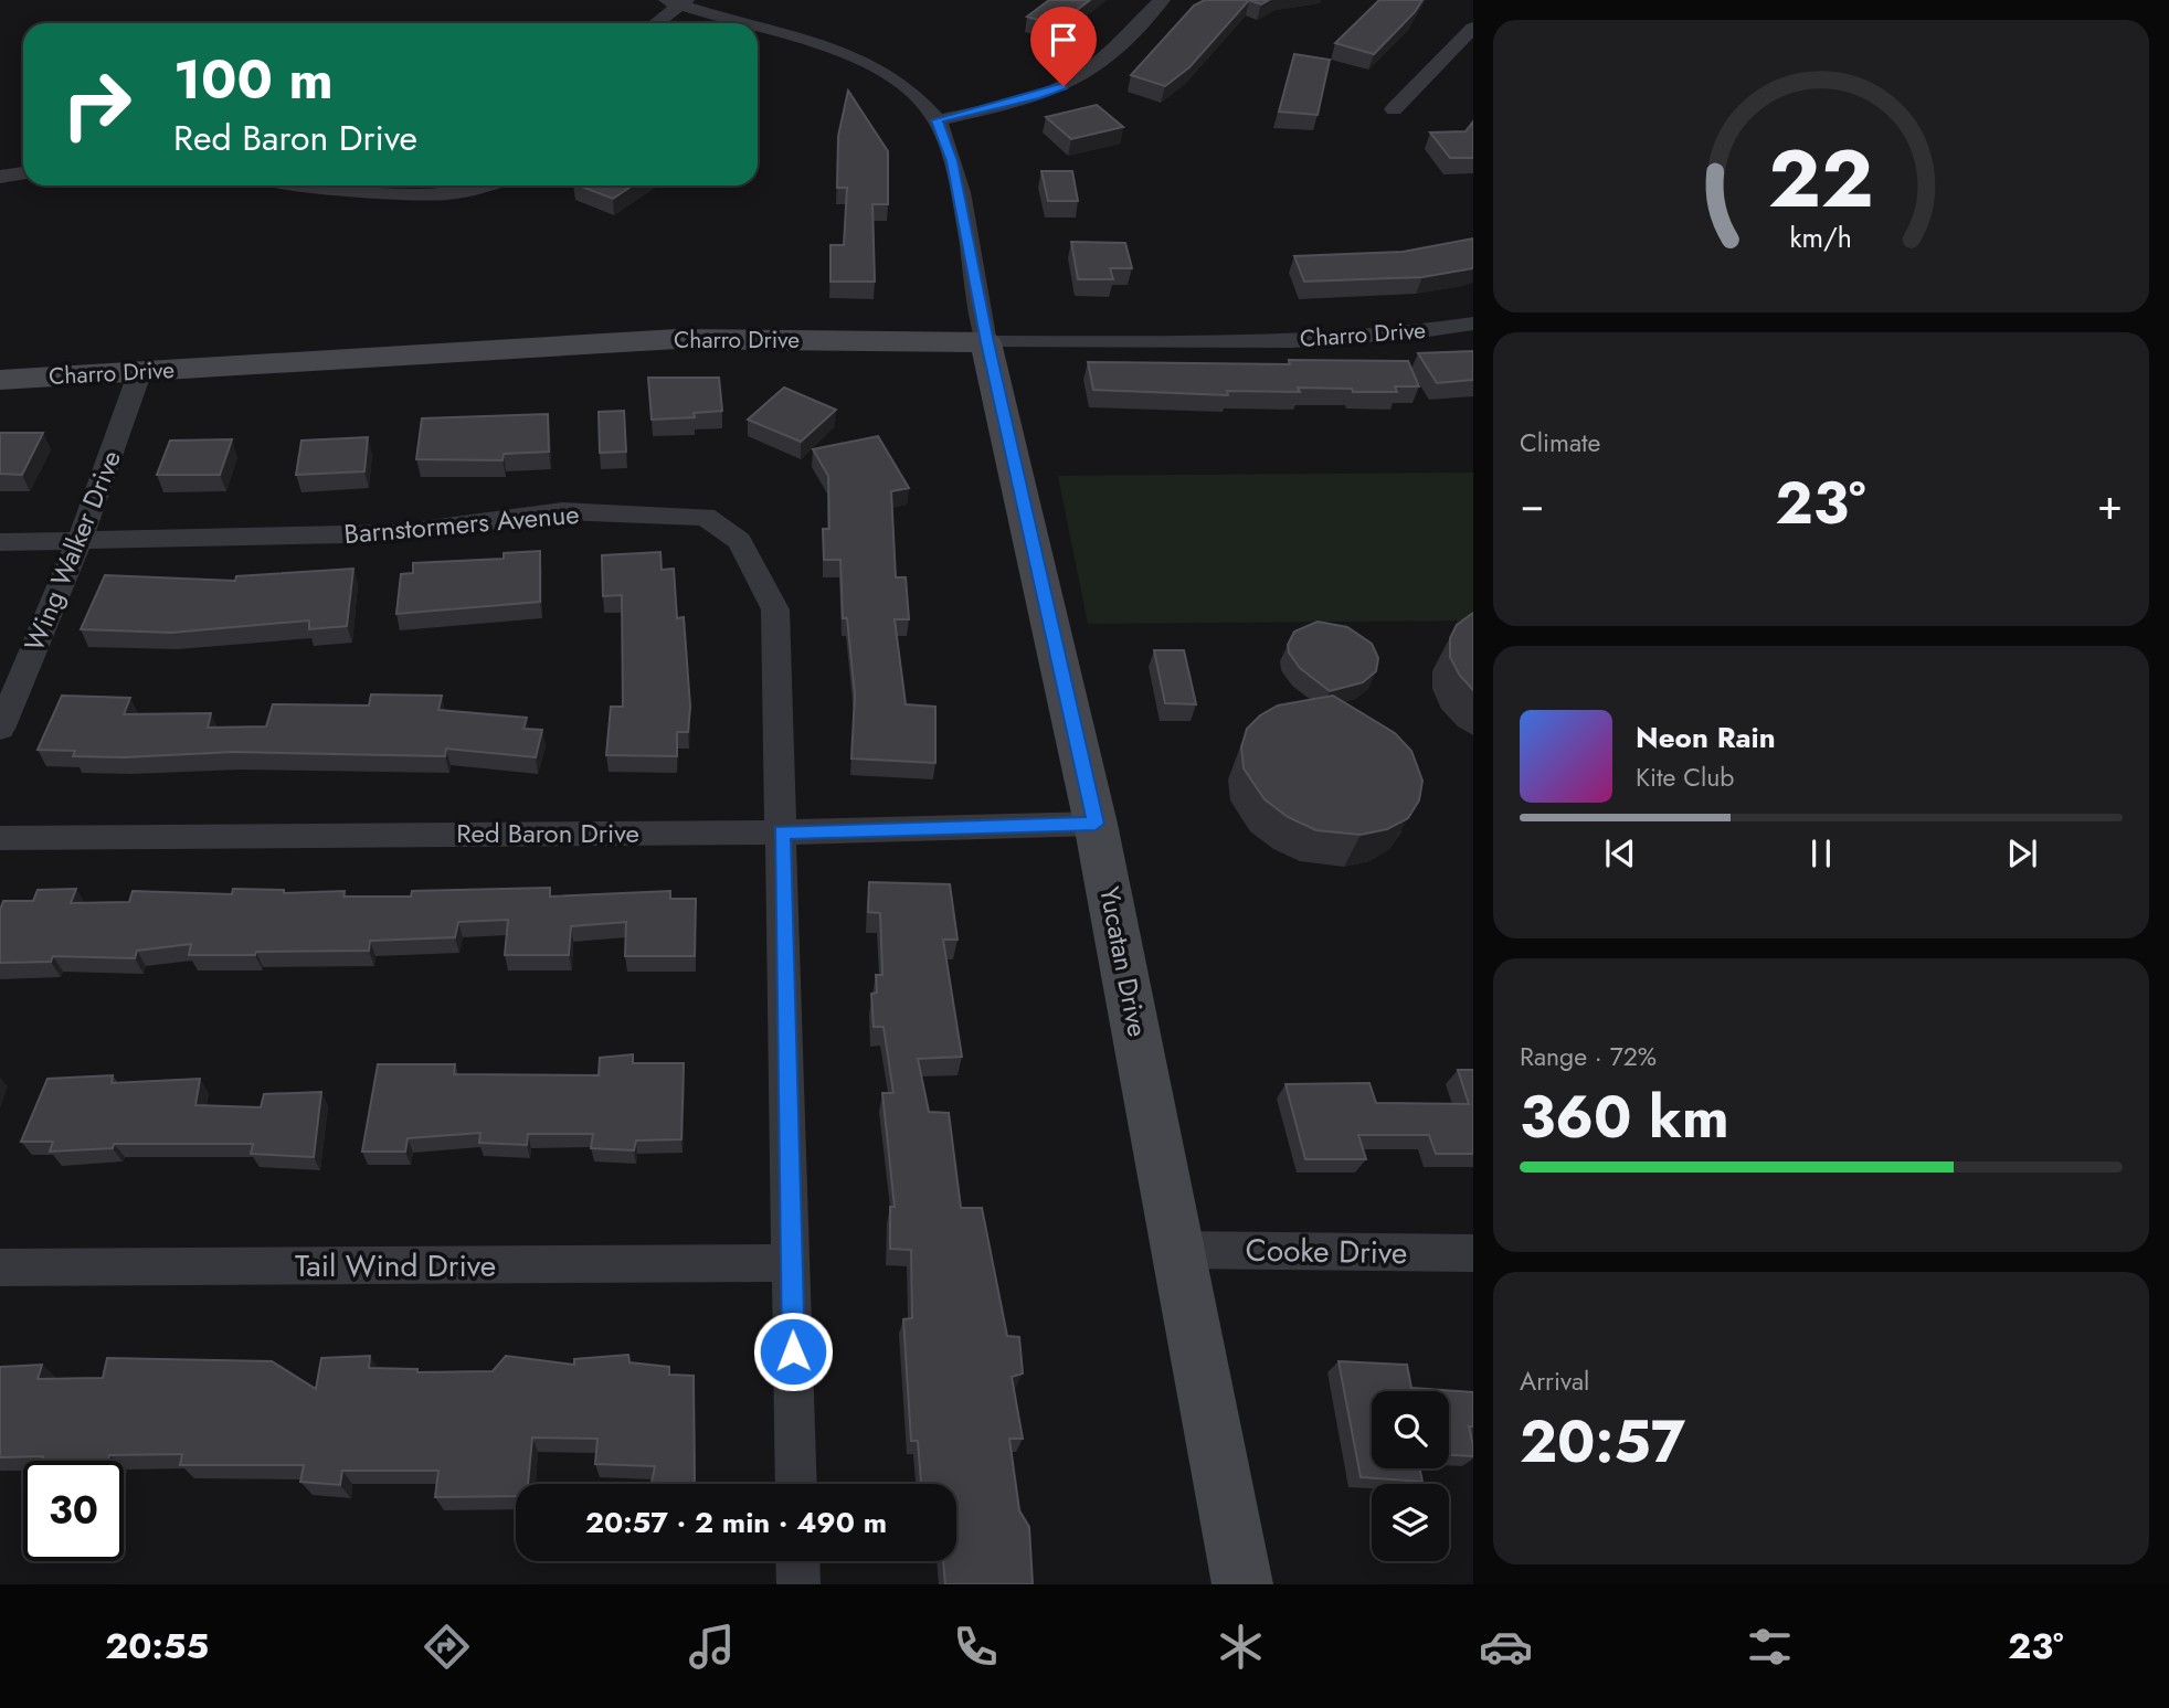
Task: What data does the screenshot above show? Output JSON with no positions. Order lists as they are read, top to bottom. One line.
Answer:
{"streets":{"street":["Charro Drive","Barnstormers Avenue","Wing Walker Drive","Red Baron Drive","Yucatan Drive","Cooke Drive","Tail Wind Drive"]},"crossings":[["Charro Drive","Wing Walker Drive"],["Charro Drive","Yucatan Drive"],["Barnstormers Avenue","Wing Walker Drive"],["Barnstormers Avenue","Red Baron Drive"],["Barnstormers Avenue","Tail Wind Drive"],["Red Baron Drive","Yucatan Drive"],["Yucatan Drive","Cooke Drive"]],"page":{"turn":["100 m","Red Baron Drive"],"tile":["Climate",["Range · 72%","360 km"],["Arrival","20:57"]],"heat":["−","23°","+"],"song":["Neon Rain","Kite Club"],"limit":"30","trip":"20:57 · 2 min · 490 m","tabs":["20:55","23°"],"gauge":["22","km/h"]}}
